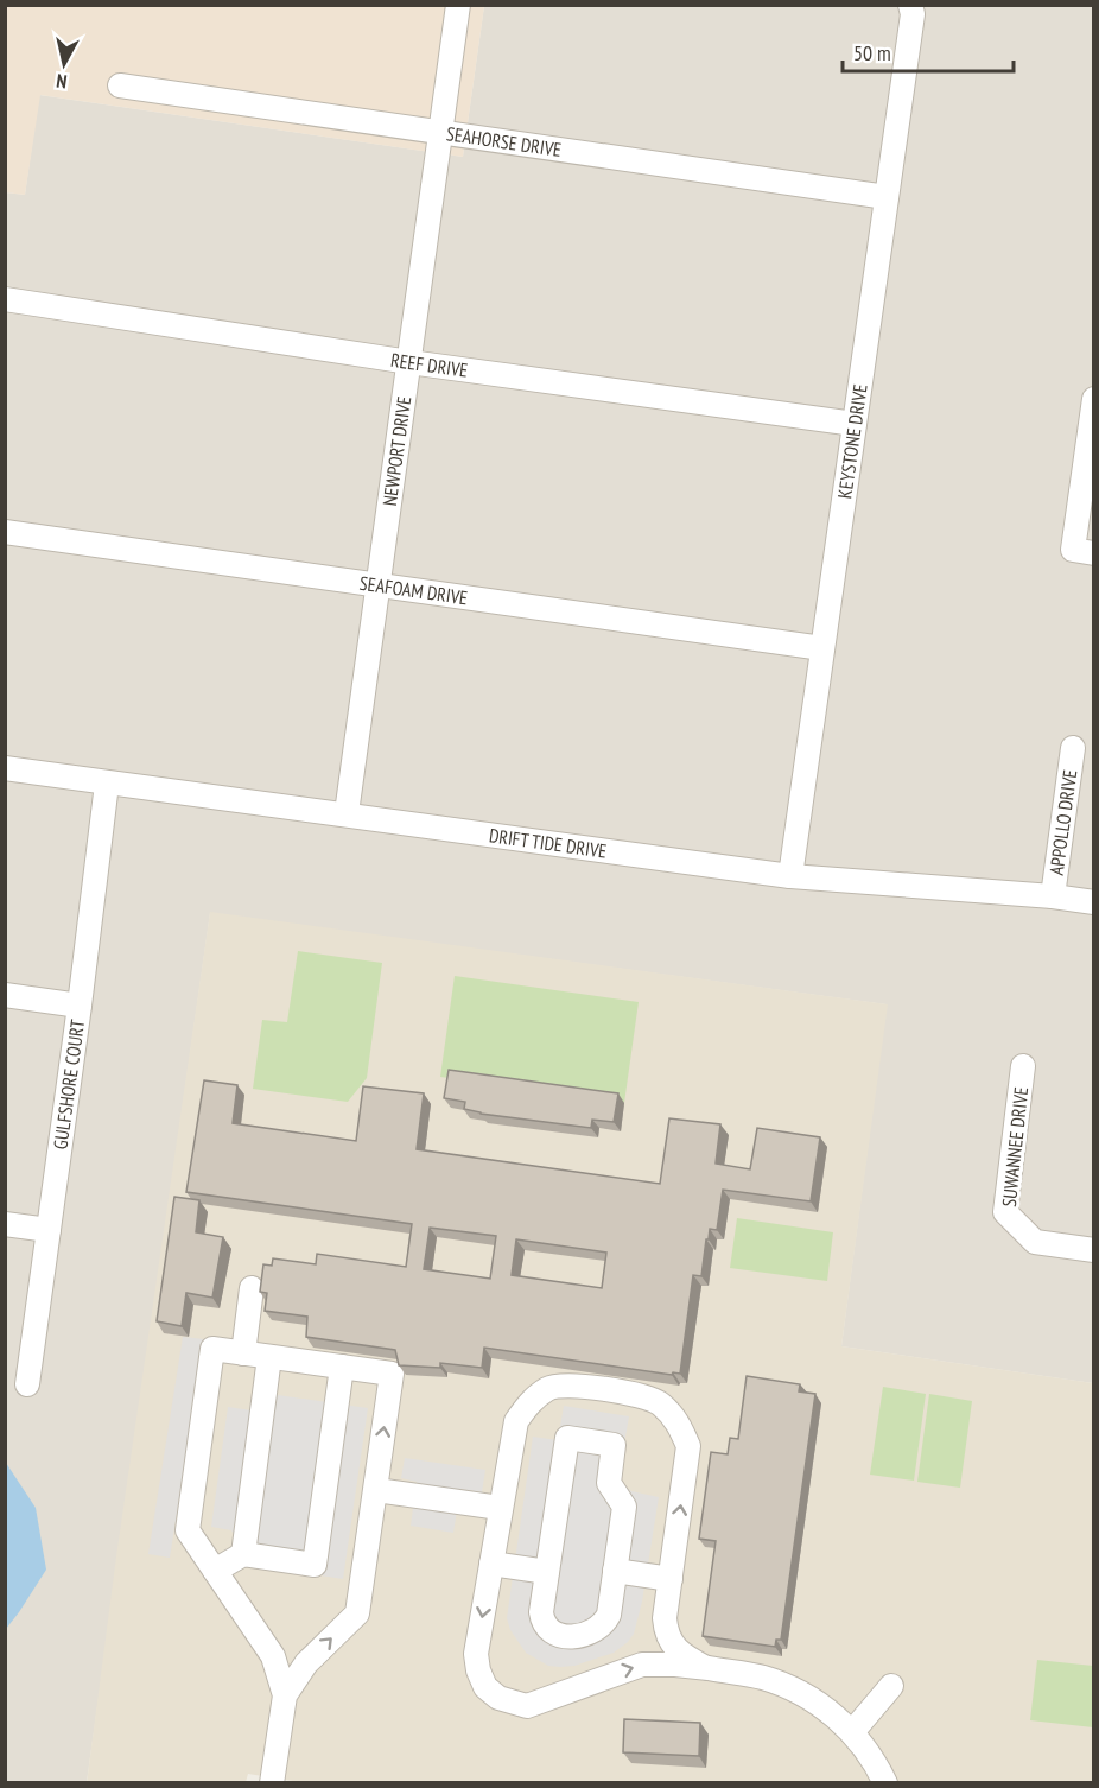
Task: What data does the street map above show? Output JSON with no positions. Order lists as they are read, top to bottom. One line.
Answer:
{"streets":{"street":["SEAHORSE DRIVE","REEF DRIVE","KEYSTONE DRIVE","NEWPORT DRIVE","SEAFOAM DRIVE","APPOLLO DRIVE","DRIFT TIDE DRIVE","GULFSHORE COURT","SUWANNEE DRIVE"]},"crossings":[["SEAHORSE DRIVE","KEYSTONE DRIVE"],["SEAHORSE DRIVE","NEWPORT DRIVE"],["REEF DRIVE","KEYSTONE DRIVE"],["REEF DRIVE","NEWPORT DRIVE"],["KEYSTONE DRIVE","SEAFOAM DRIVE"],["KEYSTONE DRIVE","DRIFT TIDE DRIVE"],["NEWPORT DRIVE","SEAFOAM DRIVE"],["NEWPORT DRIVE","DRIFT TIDE DRIVE"],["APPOLLO DRIVE","DRIFT TIDE DRIVE"],["DRIFT TIDE DRIVE","GULFSHORE COURT"]],"scale_bar":"50 m","north":"bottom"}
